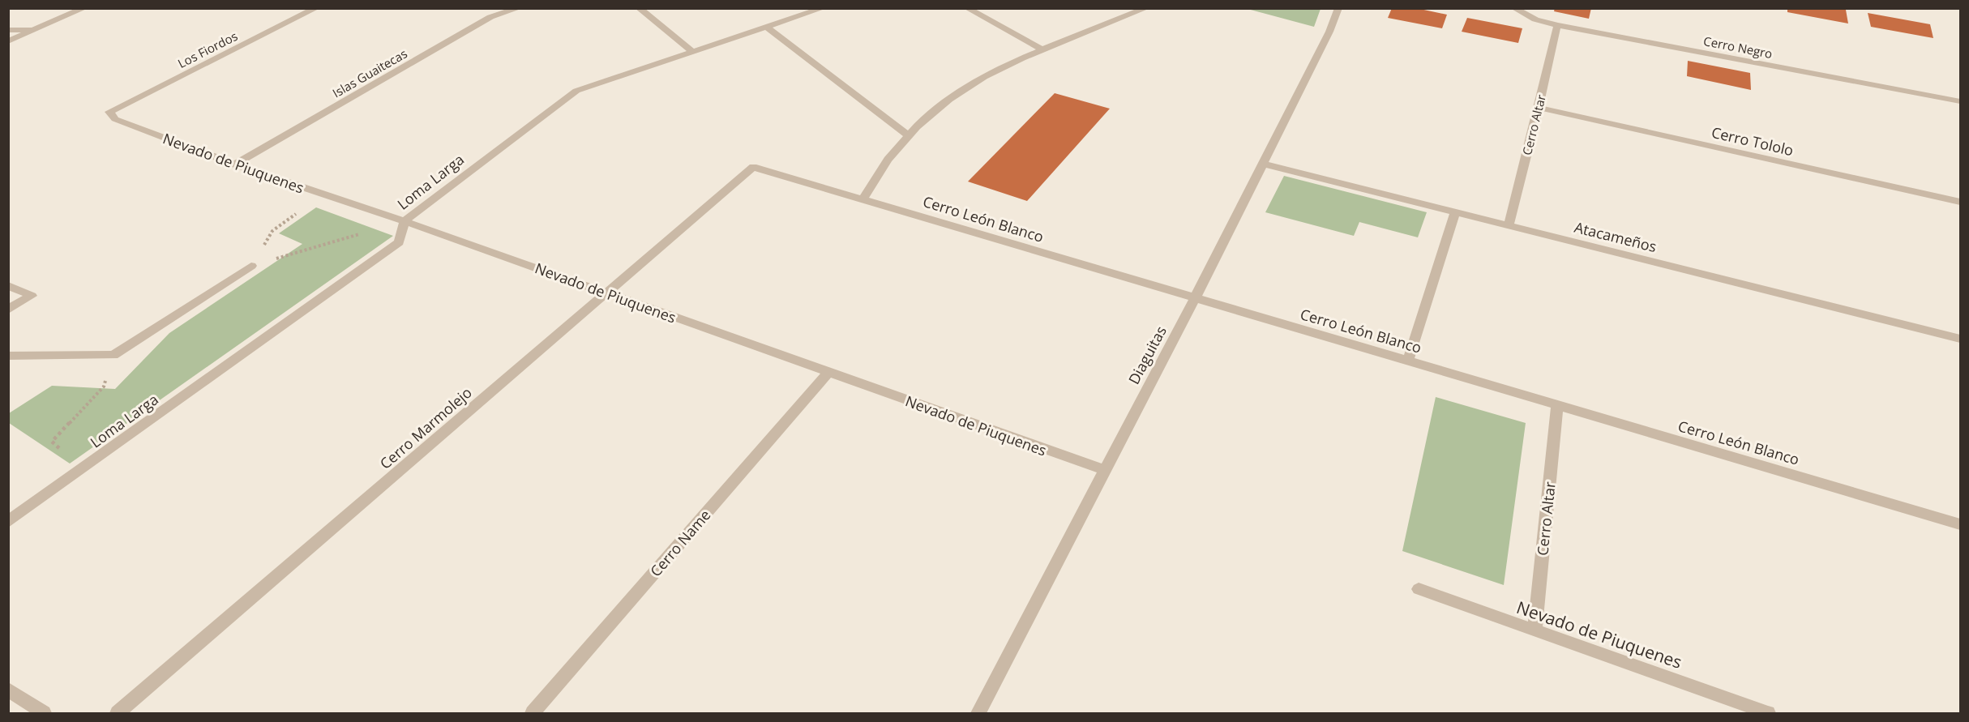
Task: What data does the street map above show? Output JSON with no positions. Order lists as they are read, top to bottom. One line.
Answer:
{"streets":{"street":["Cerro Negro","Los Fiordos","Islas Guaitecas","Cerro Altar","Cerro Tololo","Nevado de Piuquenes","Loma Larga","Cerro León Blanco","Atacameños","Diaguitas","Cerro Marmolejo","Cerro Name"]},"crossings":[["Cerro Negro","Cerro Altar"],["Los Fiordos","Nevado de Piuquenes"],["Islas Guaitecas","Nevado de Piuquenes"],["Cerro Altar","Cerro Tololo"],["Cerro Altar","Nevado de Piuquenes"],["Cerro Altar","Cerro León Blanco"],["Cerro Altar","Atacameños"],["Nevado de Piuquenes","Loma Larga"],["Nevado de Piuquenes","Diaguitas"],["Nevado de Piuquenes","Cerro Marmolejo"],["Nevado de Piuquenes","Cerro Name"],["Cerro León Blanco","Diaguitas"],["Cerro León Blanco","Cerro Marmolejo"],["Atacameños","Diaguitas"]]}
